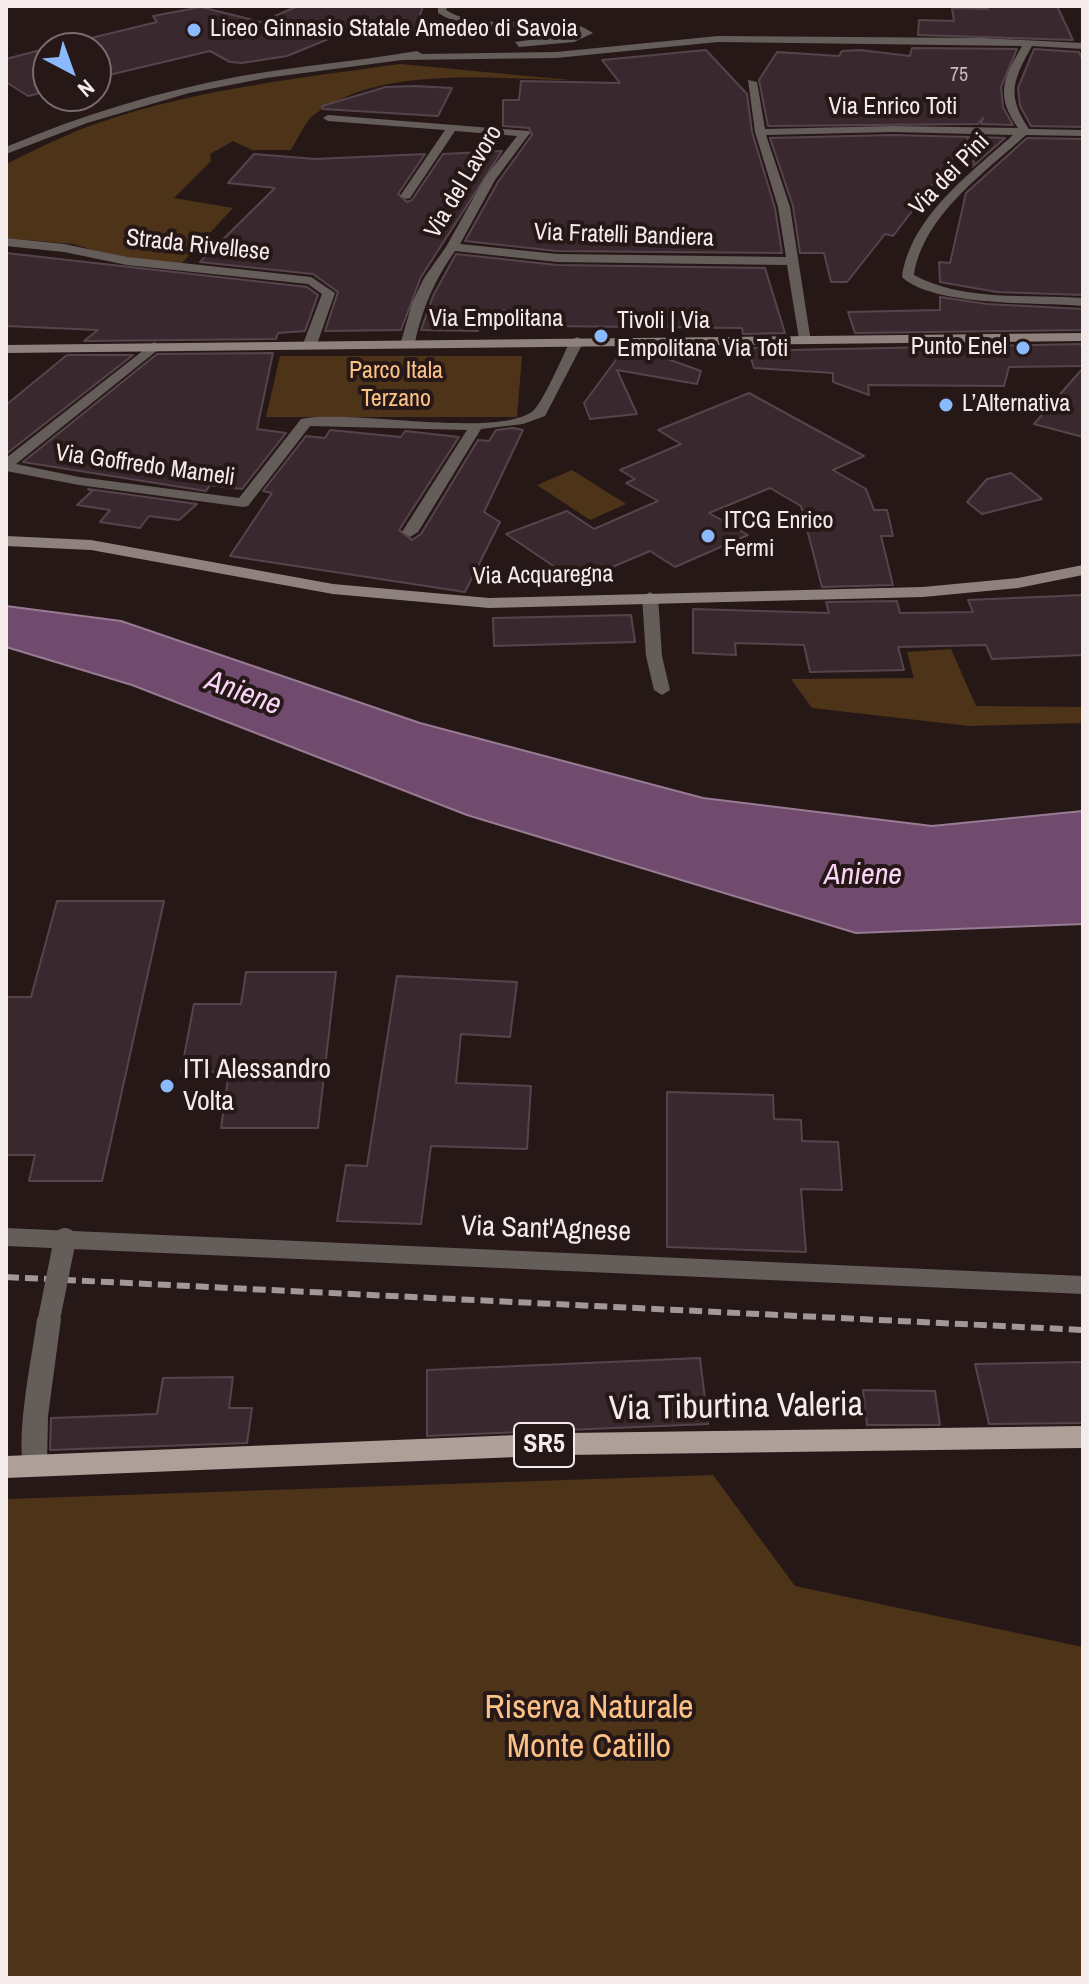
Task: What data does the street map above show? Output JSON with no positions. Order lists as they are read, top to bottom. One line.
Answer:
{"streets":{"main road":["Via Empolitana","Via Acquaregna","Via Tiburtina Valeria","SR5"],"street":["Via Enrico Toti","Via dei Pini","Via del Lavoro","Via Fratelli Bandiera","Strada Rivellese","Via Goffredo Mameli","Via Sant'Agnese"]},"crossings":[["Via Enrico Toti","Via dei Pini"],["Via del Lavoro","Via Fratelli Bandiera"],["Via del Lavoro","Via Empolitana"],["Strada Rivellese","Via Empolitana"],["Via Empolitana","Via Goffredo Mameli"]],"water":["Aniene"],"parks":["Parco Itala Terzano","Riserva Naturale Monte Catillo"],"places":["Liceo Ginnasio Statale Amedeo di Savoia","Tivoli | Via Empolitana Via Toti","Punto Enel","L’Alternativa","ITCG Enrico Fermi","ITI Alessandro Volta"],"house_numbers":["75"],"north":"bottom right"}
